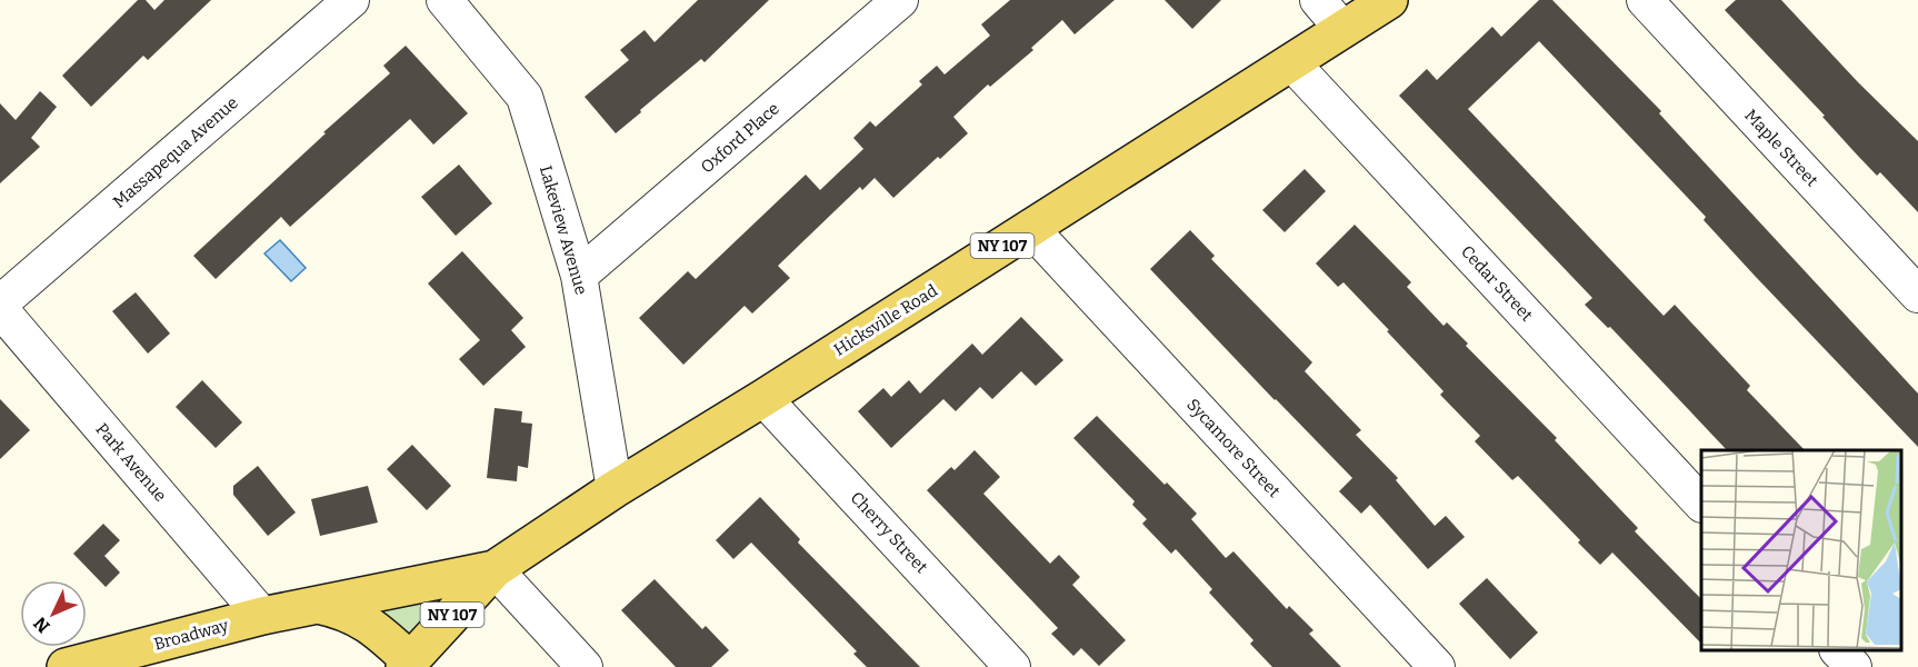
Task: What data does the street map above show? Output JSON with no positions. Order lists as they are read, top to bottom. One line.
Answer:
{"streets":{"main road":["NY 107","Hicksville Road","Broadway"],"street":["Oxford Place","Maple Street","Massapequa Avenue","Lakeview Avenue","Cedar Street","Sycamore Street","Park Avenue","Cherry Street"]},"crossings":[["Oxford Place","Lakeview Avenue"],["Massapequa Avenue","Park Avenue"],["Lakeview Avenue","Hicksville Road"],["Cedar Street","Hicksville Road"],["Hicksville Road","Sycamore Street"],["Hicksville Road","Cherry Street"],["Hicksville Road","Broadway"],["Park Avenue","Broadway"]],"north":"bottom left"}
